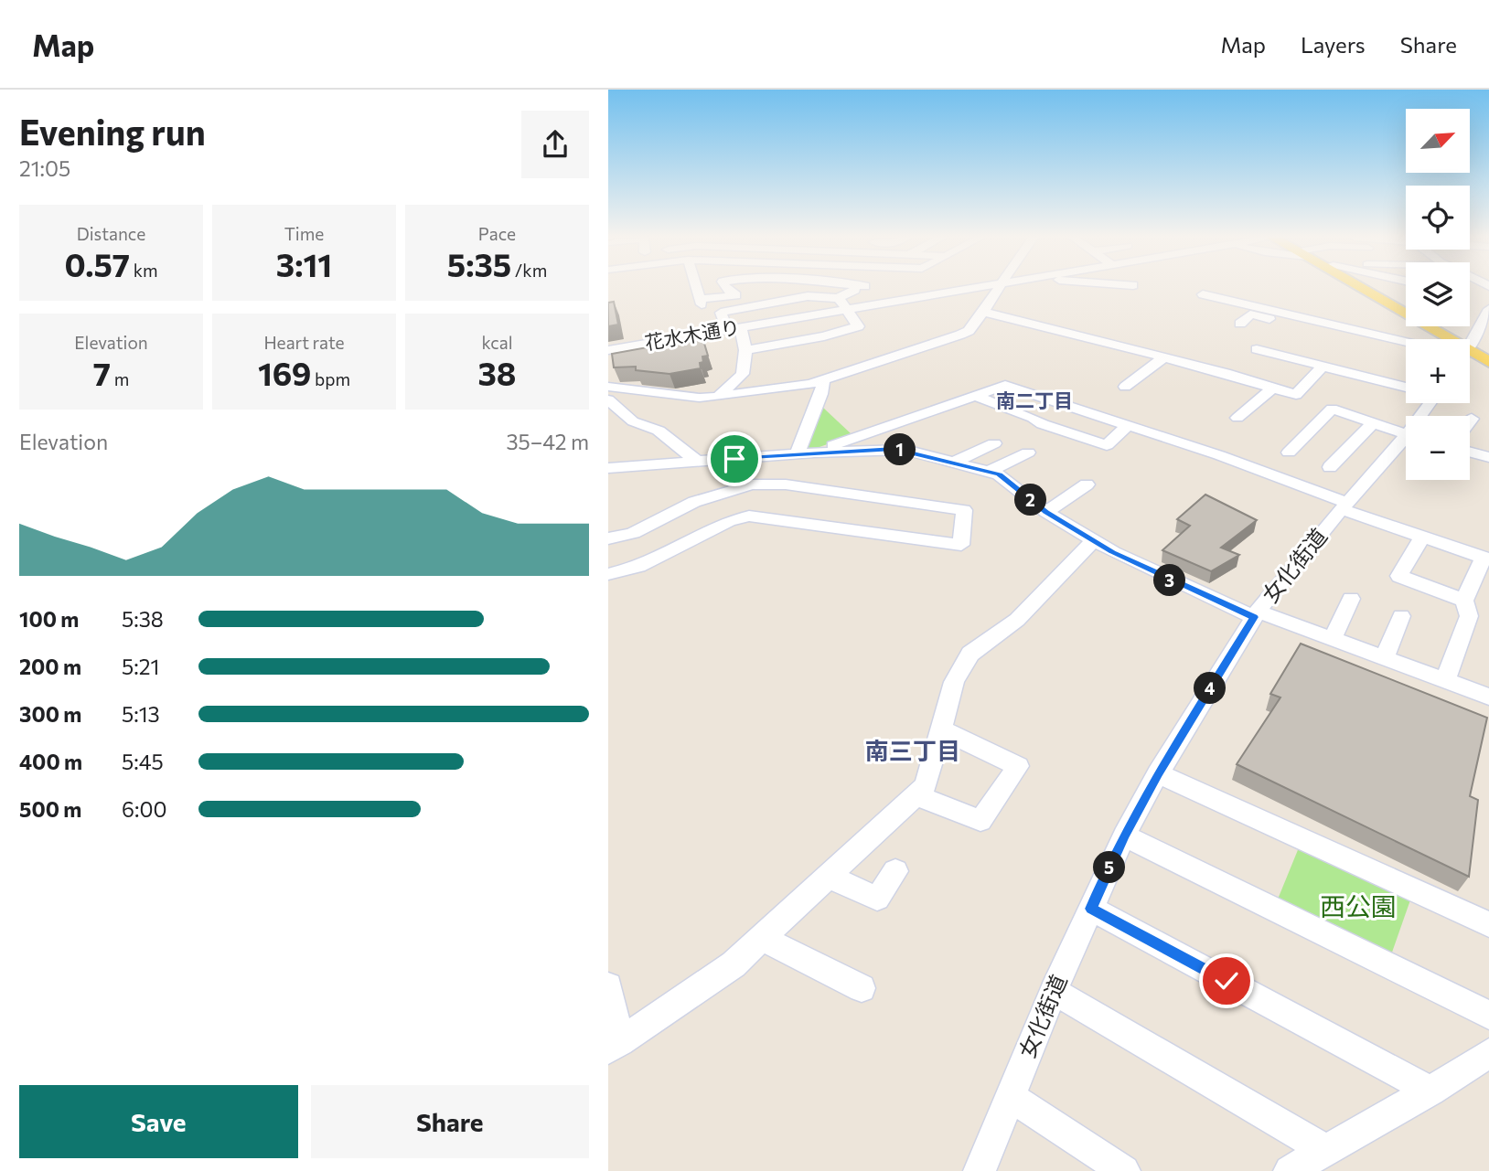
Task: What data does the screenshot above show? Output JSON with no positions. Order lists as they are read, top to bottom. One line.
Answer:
{"streets":{"street":["花水木通り","女化街道"]},"districts":["南二丁目","南三丁目"],"parks":["西公園"],"north":"top right","page":{"header":"Map","nav":["Map","Layers","Share"],"heading":["Evening run","21:05"],"map_buttons":["+","−"],"stats":[["Distance","0.57 km"],["Time","3:11"],["Pace","5:35 /km"],["Elevation","7 m"],["Heart rate","169 bpm"],["kcal","38"]],"chart":["Elevation","35–42 m"],"pins":["1","2","3","4","5"],"list":[{"name":"100 m","note":"5:38"},{"name":"200 m","note":"5:21"},{"name":"300 m","note":"5:13"},{"name":"400 m","note":"5:45"},{"name":"500 m","note":"6:00"}],"buttons":["Save","Share"]}}
